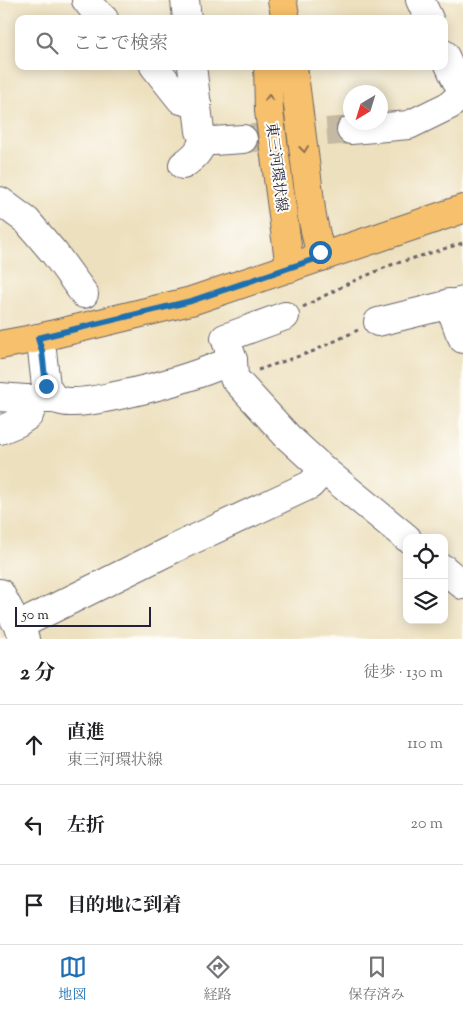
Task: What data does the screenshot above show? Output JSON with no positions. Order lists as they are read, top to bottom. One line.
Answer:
{"streets":{"main road":["東三河環状線"]},"scale_bar":"50 m","north":"bottom left","page":{"search":"ここで検索","scale":"50 m","heading":["2 分","徒歩 · 130 m"],"list":[["直進","東三河環状線","110 m"],["左折","20 m"],"目的地に到着"],"nav":["地図","経路","保存済み"]}}
